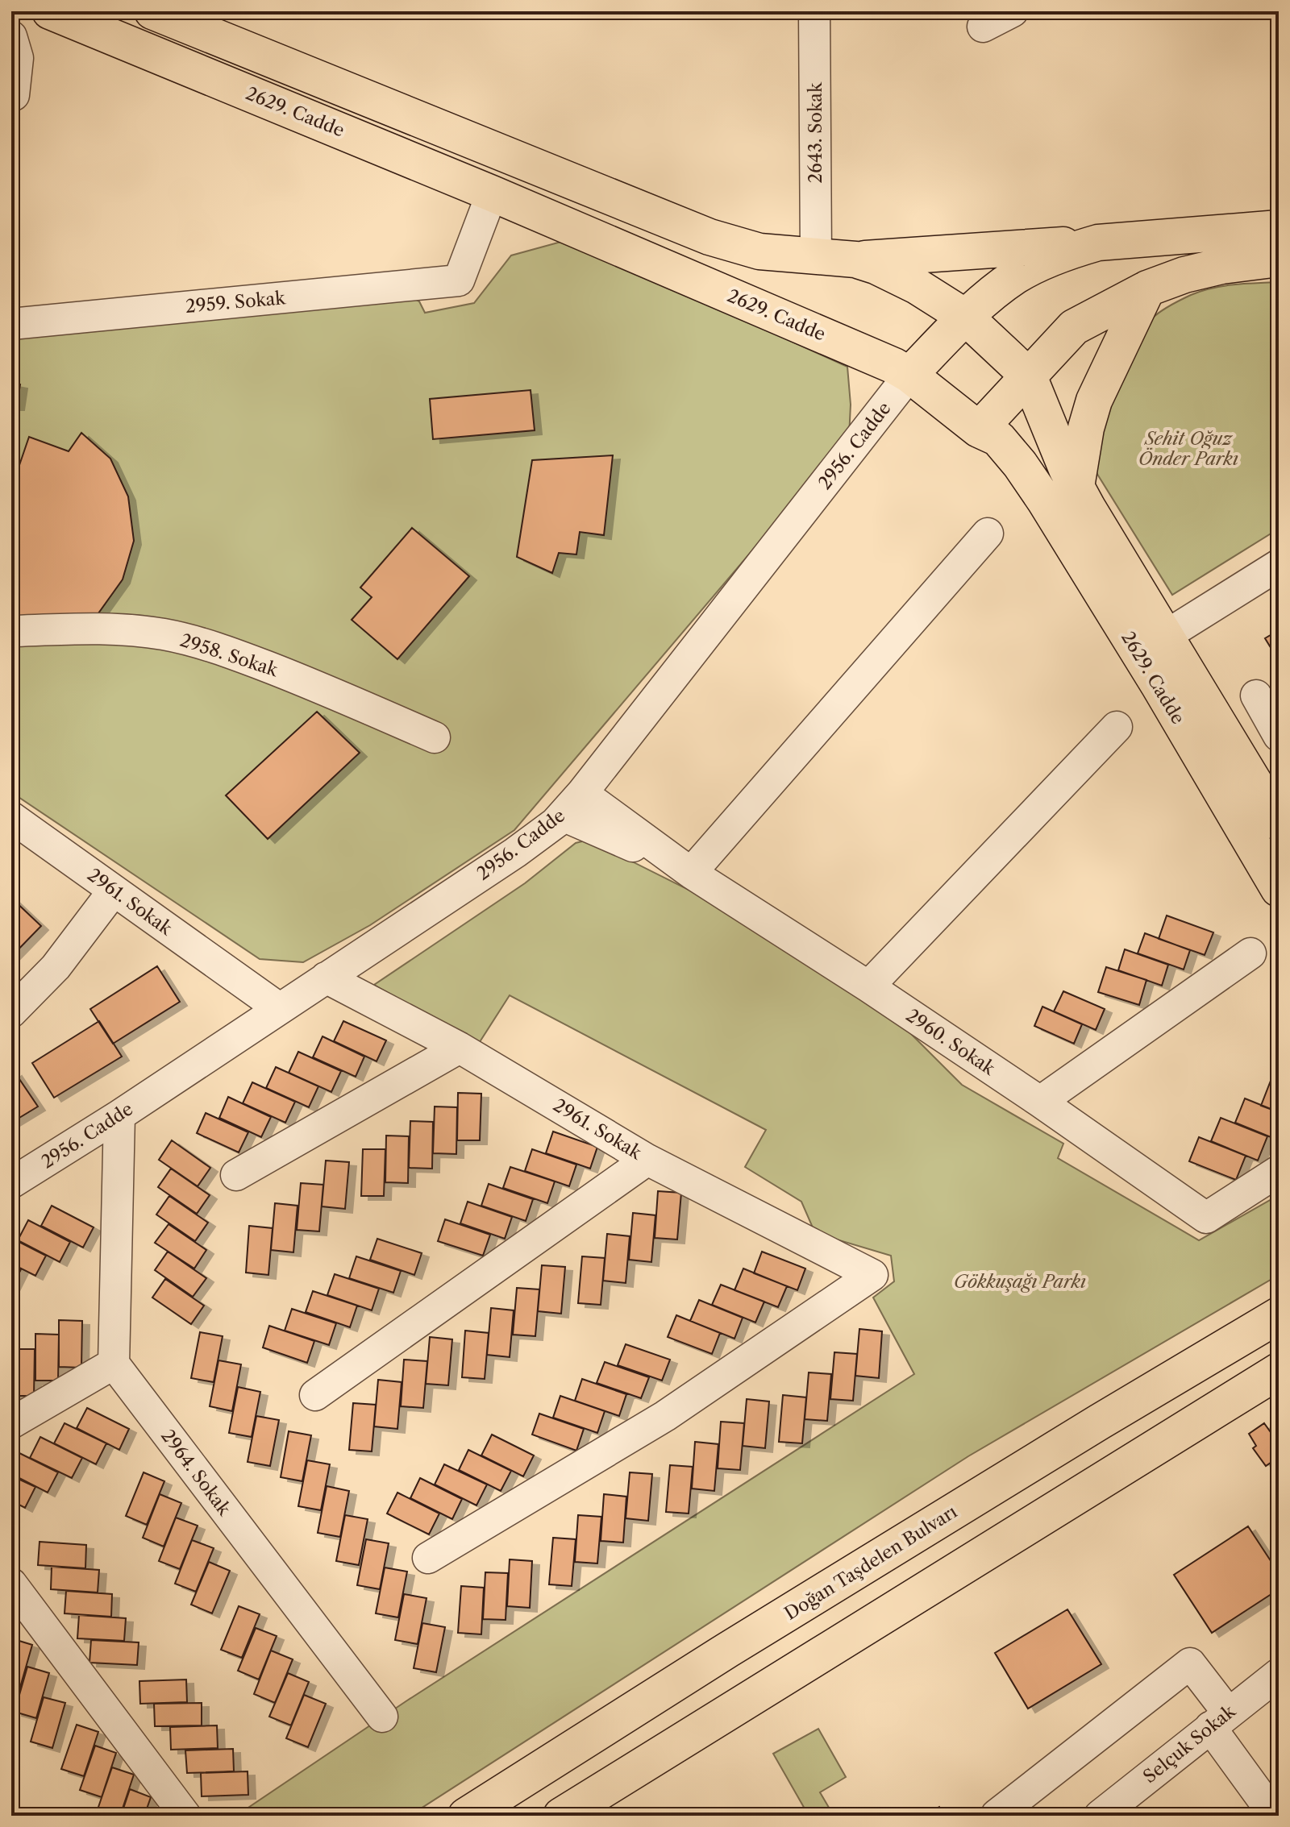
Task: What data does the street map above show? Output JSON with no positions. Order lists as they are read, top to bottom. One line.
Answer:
{"streets":{"main road":["2629. Cadde","Doğan Taşdelen Bulvarı"],"street":["2643. Sokak","2959. Sokak","2956. Cadde","2958. Sokak","2961. Sokak","2960. Sokak","2964. Sokak","Selçuk Sokak"]},"crossings":[["2629. Cadde","2643. Sokak"],["2629. Cadde","2959. Sokak"],["2629. Cadde","2956. Cadde"],["2956. Cadde","2961. Sokak"],["2956. Cadde","2960. Sokak"]],"parks":["Şehit Oğuz Önder Parkı","Gökkuşağı Parkı"]}
